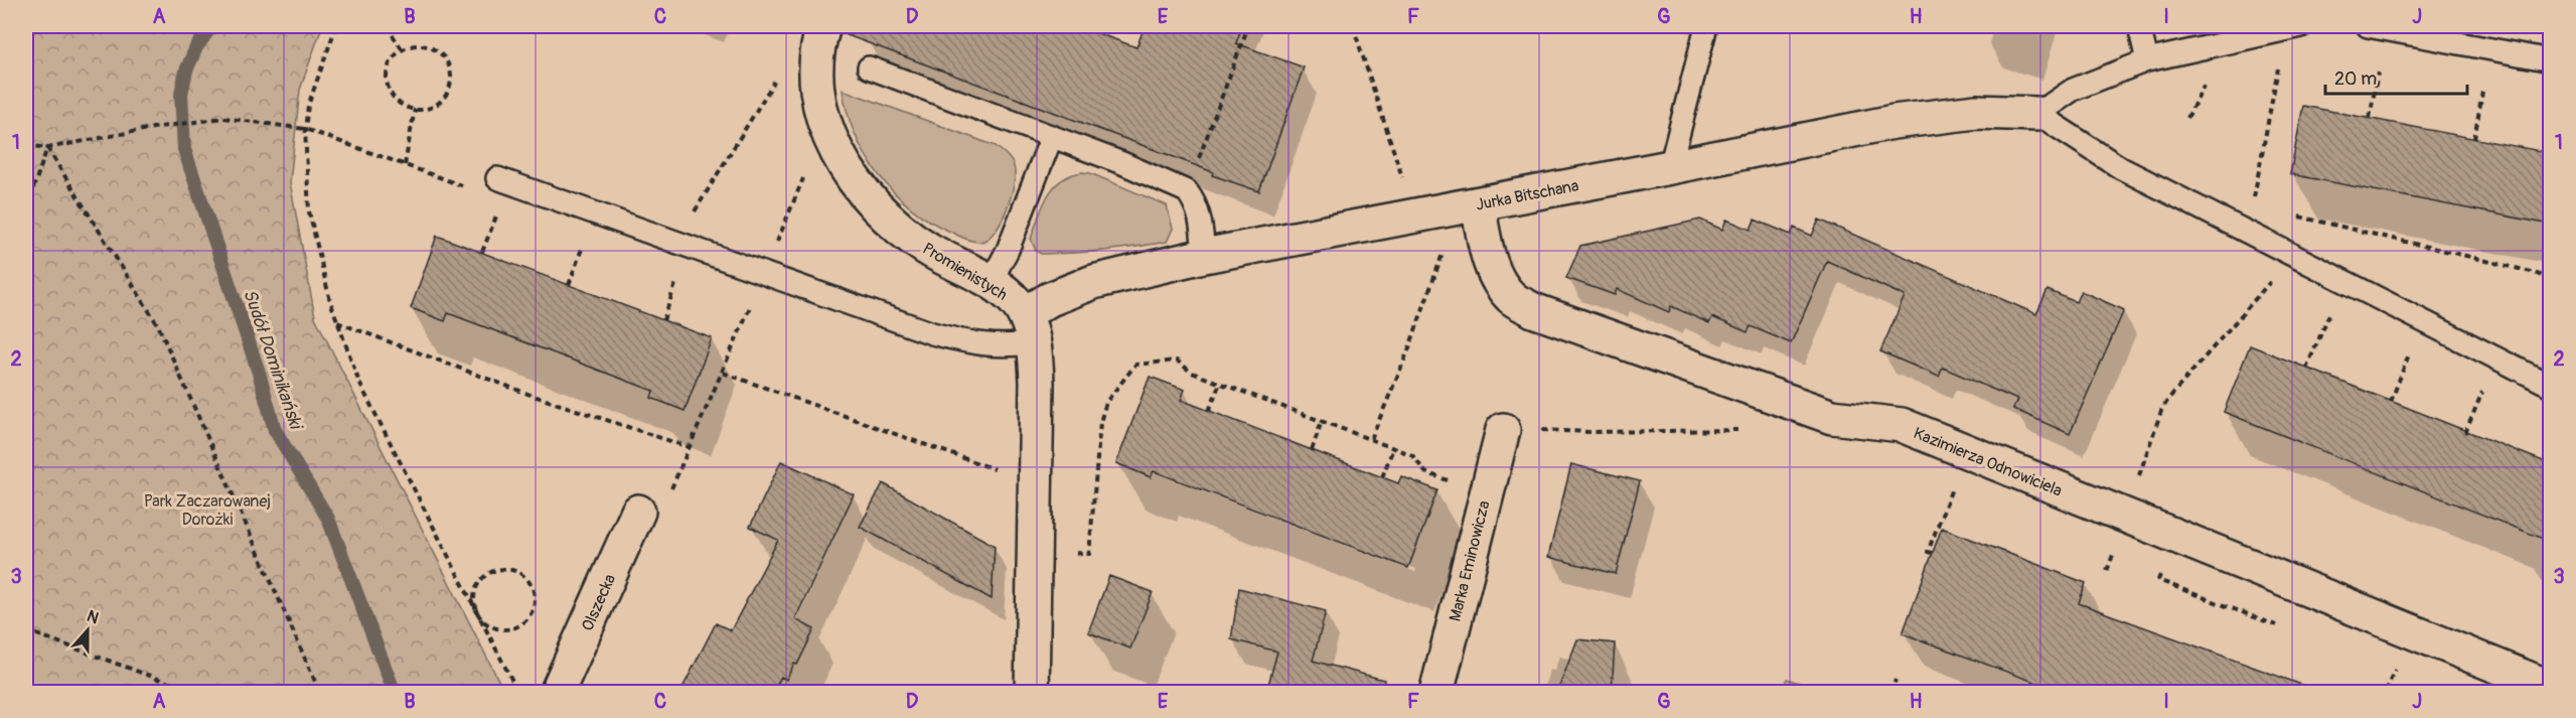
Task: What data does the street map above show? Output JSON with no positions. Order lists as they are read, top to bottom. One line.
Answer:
{"streets":{"street":["Jurka Bitschana","Promienistych","Kazimierza Odnowiciela","Marka Eminowicza","Olszecka"]},"crossings":[["Jurka Bitschana","Promienistych"],["Jurka Bitschana","Kazimierza Odnowiciela"]],"water":["Sudół Dominikański"],"parks":["Park Zaczarowanej Dorożki"],"scale_bar":"20 m","north":"top","grid":{"columns":["A","B","C","D","E","F","G","H","I","J"],"rows":["1","2","3"]}}
